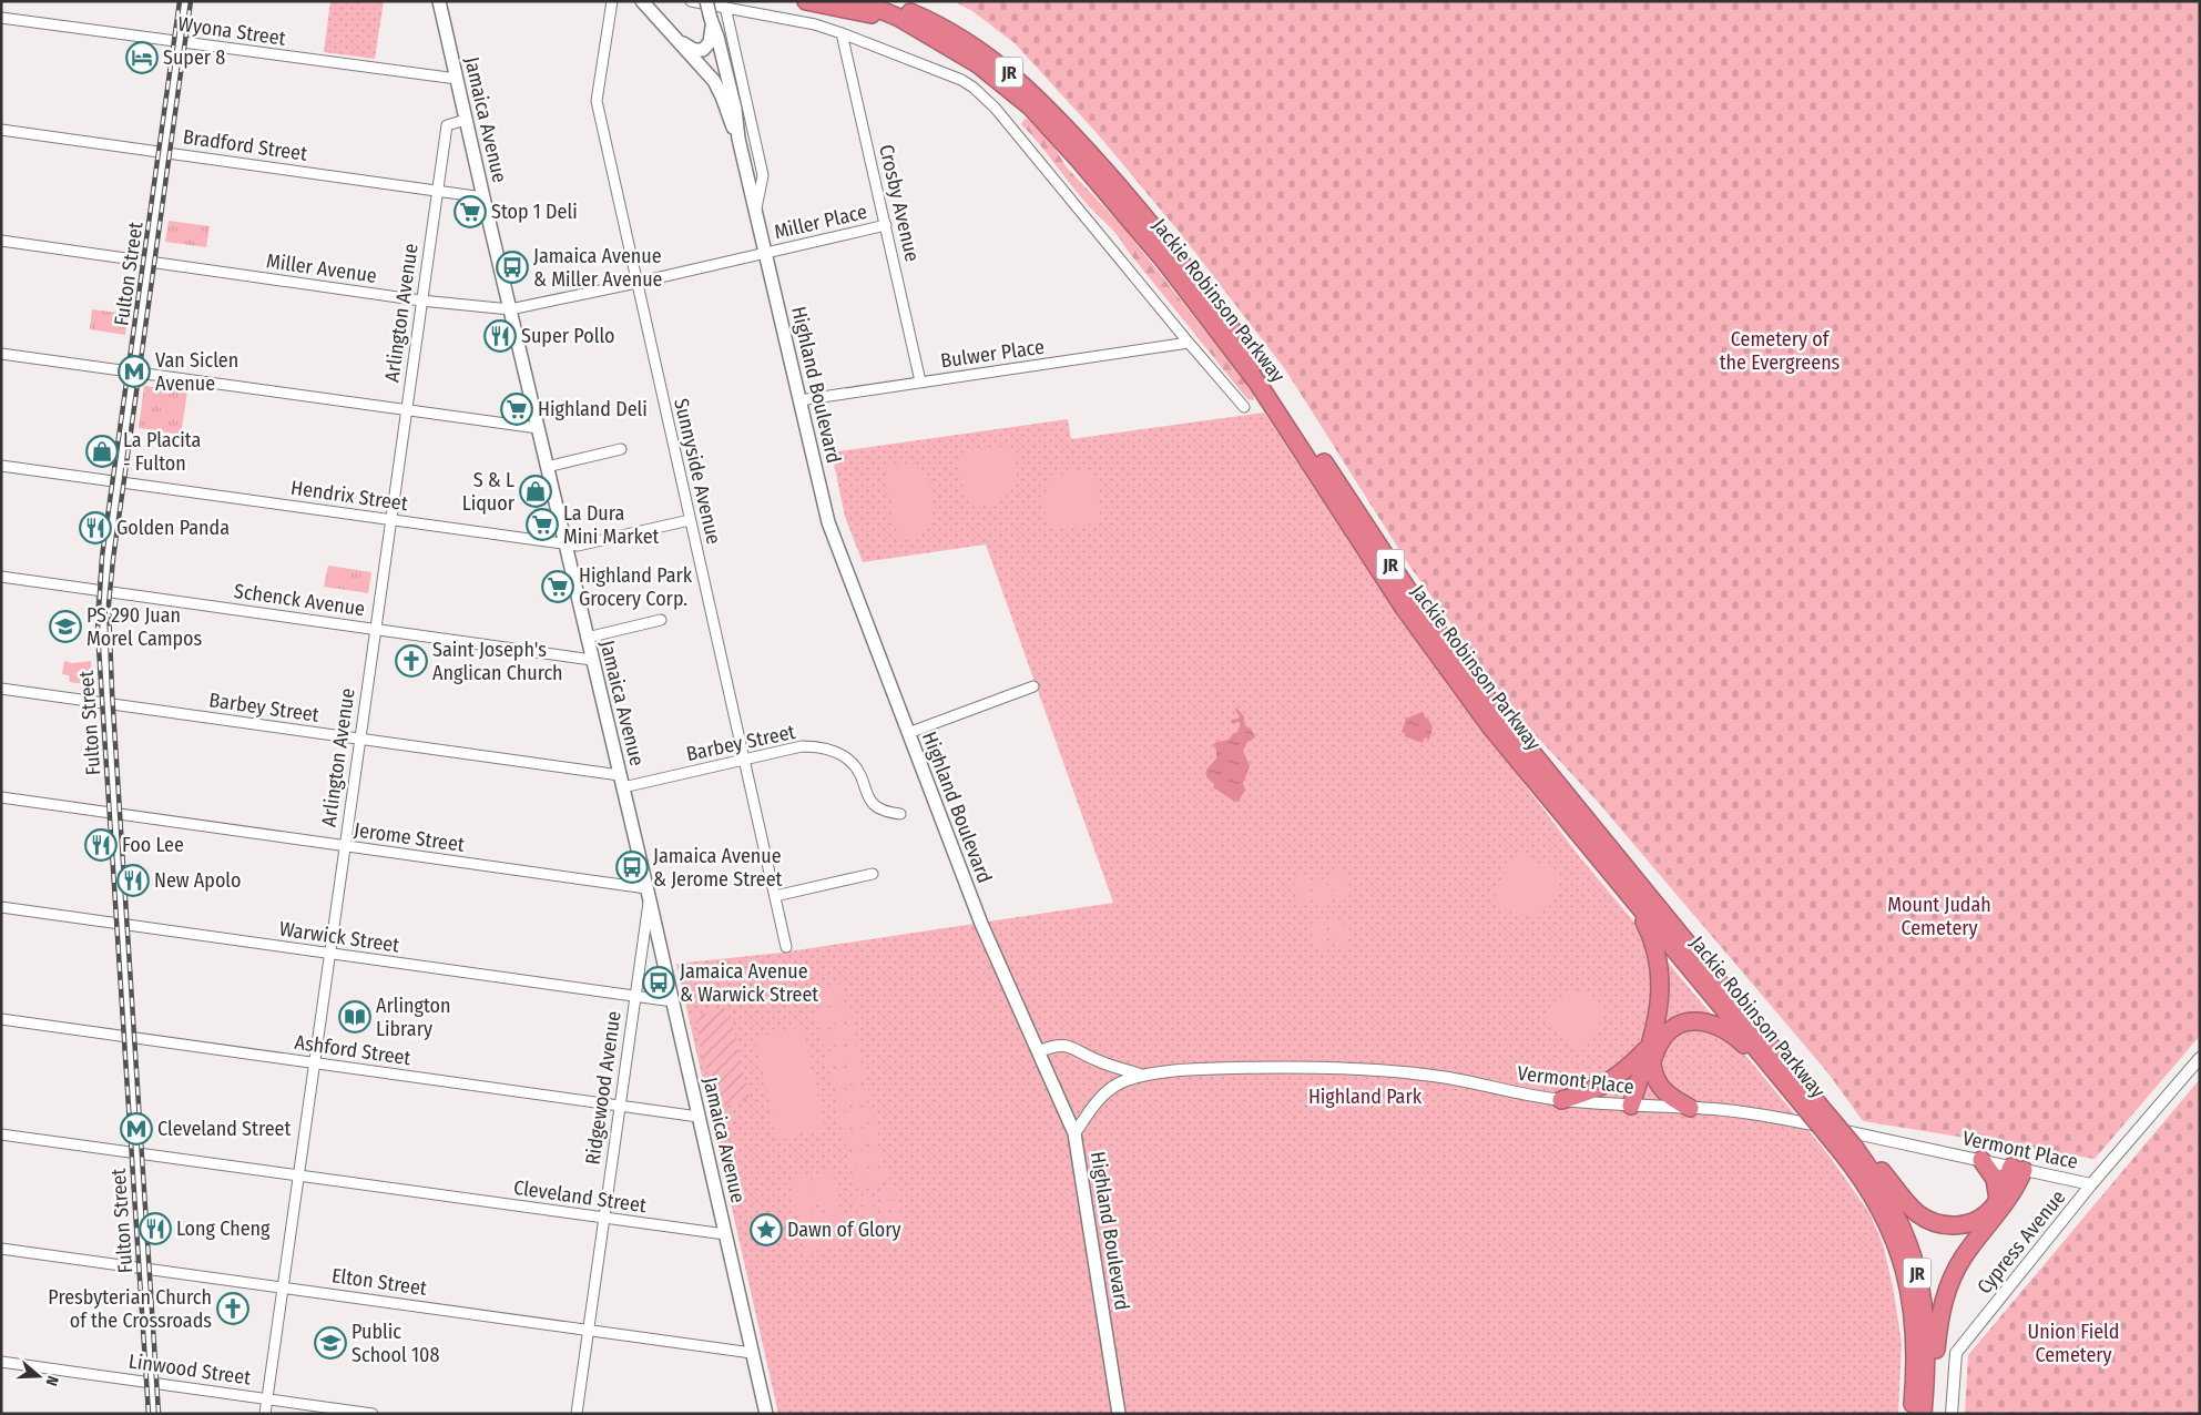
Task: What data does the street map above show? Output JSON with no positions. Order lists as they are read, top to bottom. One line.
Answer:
{"streets":{"highway":["JR","Jackie Robinson Parkway"],"main road":["Jamaica Avenue","Highland Boulevard"],"street":["Wyona Street","Bradford Street","Crosby Avenue","Miller Place","Miller Avenue","Fulton Street","Arlington Avenue","Bulwer Place","Sunnyside Avenue","Hendrix Street","Schenck Avenue","Barbey Street","Jerome Street","Warwick Street","Ashford Street","Vermont Place","Ridgewood Avenue","Cleveland Street","Cypress Avenue","Elton Street","Linwood Street"]},"crossings":[["Wyona Street","Jamaica Avenue"],["Wyona Street","Fulton Street"],["Jamaica Avenue","Bradford Street"],["Jamaica Avenue","Miller Avenue"],["Jamaica Avenue","Arlington Avenue"],["Jamaica Avenue","Hendrix Street"],["Jamaica Avenue","Schenck Avenue"],["Jamaica Avenue","Barbey Street"],["Jamaica Avenue","Jerome Street"],["Jamaica Avenue","Warwick Street"],["Jamaica Avenue","Ashford Street"],["Jamaica Avenue","Ridgewood Avenue"],["Jamaica Avenue","Cleveland Street"],["Jamaica Avenue","Elton Street"],["Bradford Street","Fulton Street"],["Bradford Street","Arlington Avenue"],["Crosby Avenue","Miller Place"],["Crosby Avenue","Bulwer Place"],["Miller Place","Miller Avenue"],["Miller Place","Highland Boulevard"],["Miller Avenue","Fulton Street"],["Miller Avenue","Arlington Avenue"],["Miller Avenue","Highland Boulevard"],["Miller Avenue","Sunnyside Avenue"],["Fulton Street","Hendrix Street"],["Fulton Street","Schenck Avenue"],["Fulton Street","Barbey Street"],["Fulton Street","Jerome Street"],["Fulton Street","Warwick Street"],["Fulton Street","Ashford Street"],["Fulton Street","Cleveland Street"],["Fulton Street","Elton Street"],["Fulton Street","Linwood Street"],["Arlington Avenue","Hendrix Street"],["Arlington Avenue","Schenck Avenue"],["Arlington Avenue","Barbey Street"],["Arlington Avenue","Jerome Street"],["Arlington Avenue","Warwick Street"],["Arlington Avenue","Ashford Street"],["Arlington Avenue","Cleveland Street"],["Arlington Avenue","Elton Street"],["Arlington Avenue","Linwood Street"],["Bulwer Place","Highland Boulevard"],["Highland Boulevard","Vermont Place"],["Sunnyside Avenue","Hendrix Street"],["Sunnyside Avenue","Barbey Street"],["Jerome Street","Ridgewood Avenue"],["Warwick Street","Ridgewood Avenue"],["Ashford Street","Ridgewood Avenue"],["Vermont Place","Cypress Avenue"],["Ridgewood Avenue","Cleveland Street"],["Ridgewood Avenue","Elton Street"]],"parks":["Cemetery of the Evergreens","Mount Judah Cemetery","Highland Park","Union Field Cemetery"],"places":{"hotel":["Super 8"],"supermarket":["Stop 1 Deli","Highland Deli","La Dura Mini Market","Highland Park Grocery Corp."],"bus stop":["Jamaica Avenue & Miller Avenue","Jamaica Avenue & Jerome Street","Jamaica Avenue & Warwick Street"],"restaurant":["Super Pollo","Golden Panda","Foo Lee","New Apolo","Long Cheng"],"metro station":["Van Siclen Avenue","Cleveland Street"],"shop":["La Placita - Fulton","S & L Liquor"],"school or university":["PS 290 Juan Morel Campos","Public School 108"],"church":["Saint Joseph's Anglican Church","Presbyterian Church of the Crossroads"],"library":["Arlington Library"],"place":["Dawn of Glory"]},"north":"right"}
